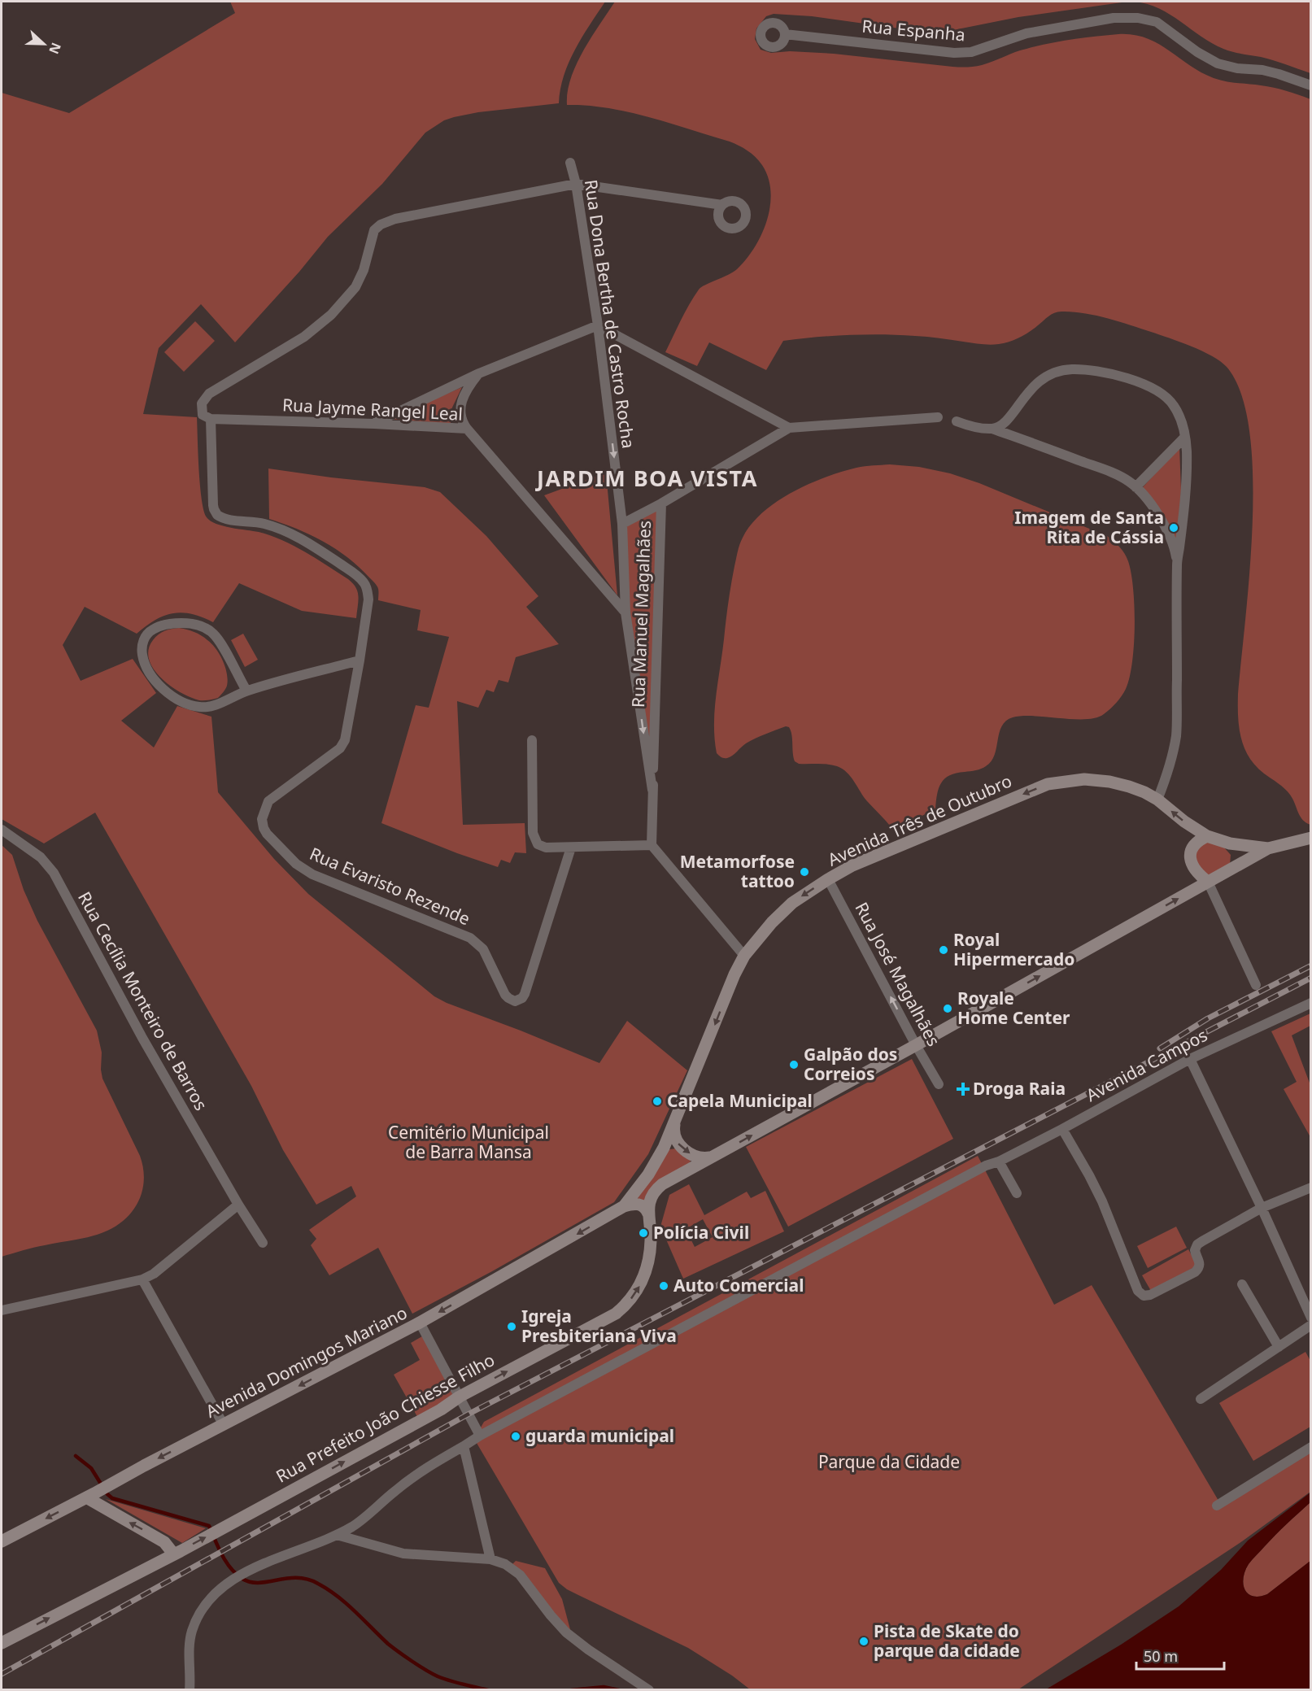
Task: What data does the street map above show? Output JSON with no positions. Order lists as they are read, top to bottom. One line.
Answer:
{"streets":{"main road":["Avenida Três de Outubro","Avenida Domingos Mariano","Rua Prefeito João Chiesse Filho"],"street":["Rua Espanha","Rua Dona Bertha de Castro Rocha","Rua Jayme Rangel Leal","Rua Manuel Magalhães","Rua Evaristo Rezende","Rua José Magalhães","Rua Cecília Monteiro de Barros","Avenida Campos"]},"crossings":[["Rua Dona Bertha de Castro Rocha","Rua Jayme Rangel Leal"],["Rua Dona Bertha de Castro Rocha","Rua Manuel Magalhães"],["Rua Jayme Rangel Leal","Rua Evaristo Rezende"],["Avenida Três de Outubro","Rua José Magalhães"],["Avenida Três de Outubro","Avenida Domingos Mariano"],["Avenida Três de Outubro","Rua Prefeito João Chiesse Filho"],["Rua José Magalhães","Rua Prefeito João Chiesse Filho"]],"one_way":["Rua Dona Bertha de Castro Rocha","Avenida Três de Outubro","Rua José Magalhães","Avenida Domingos Mariano","Rua Prefeito João Chiesse Filho"],"districts":["JARDIM BOA VISTA"],"parks":["Cemitério Municipal de Barra Mansa","Parque da Cidade"],"places":{"other":["Imagem de Santa Rita de Cássia","Metamorfose tattoo","Royal Hipermercado","Royale Home Center","Galpão dos Correios","Capela Municipal","Polícia Civil","Auto Comercial","Igreja Presbiteriana Viva","guarda municipal","Pista de Skate do parque da cidade"],"health":["Droga Raia"]},"scale_bar":"50 m","north":"right"}
